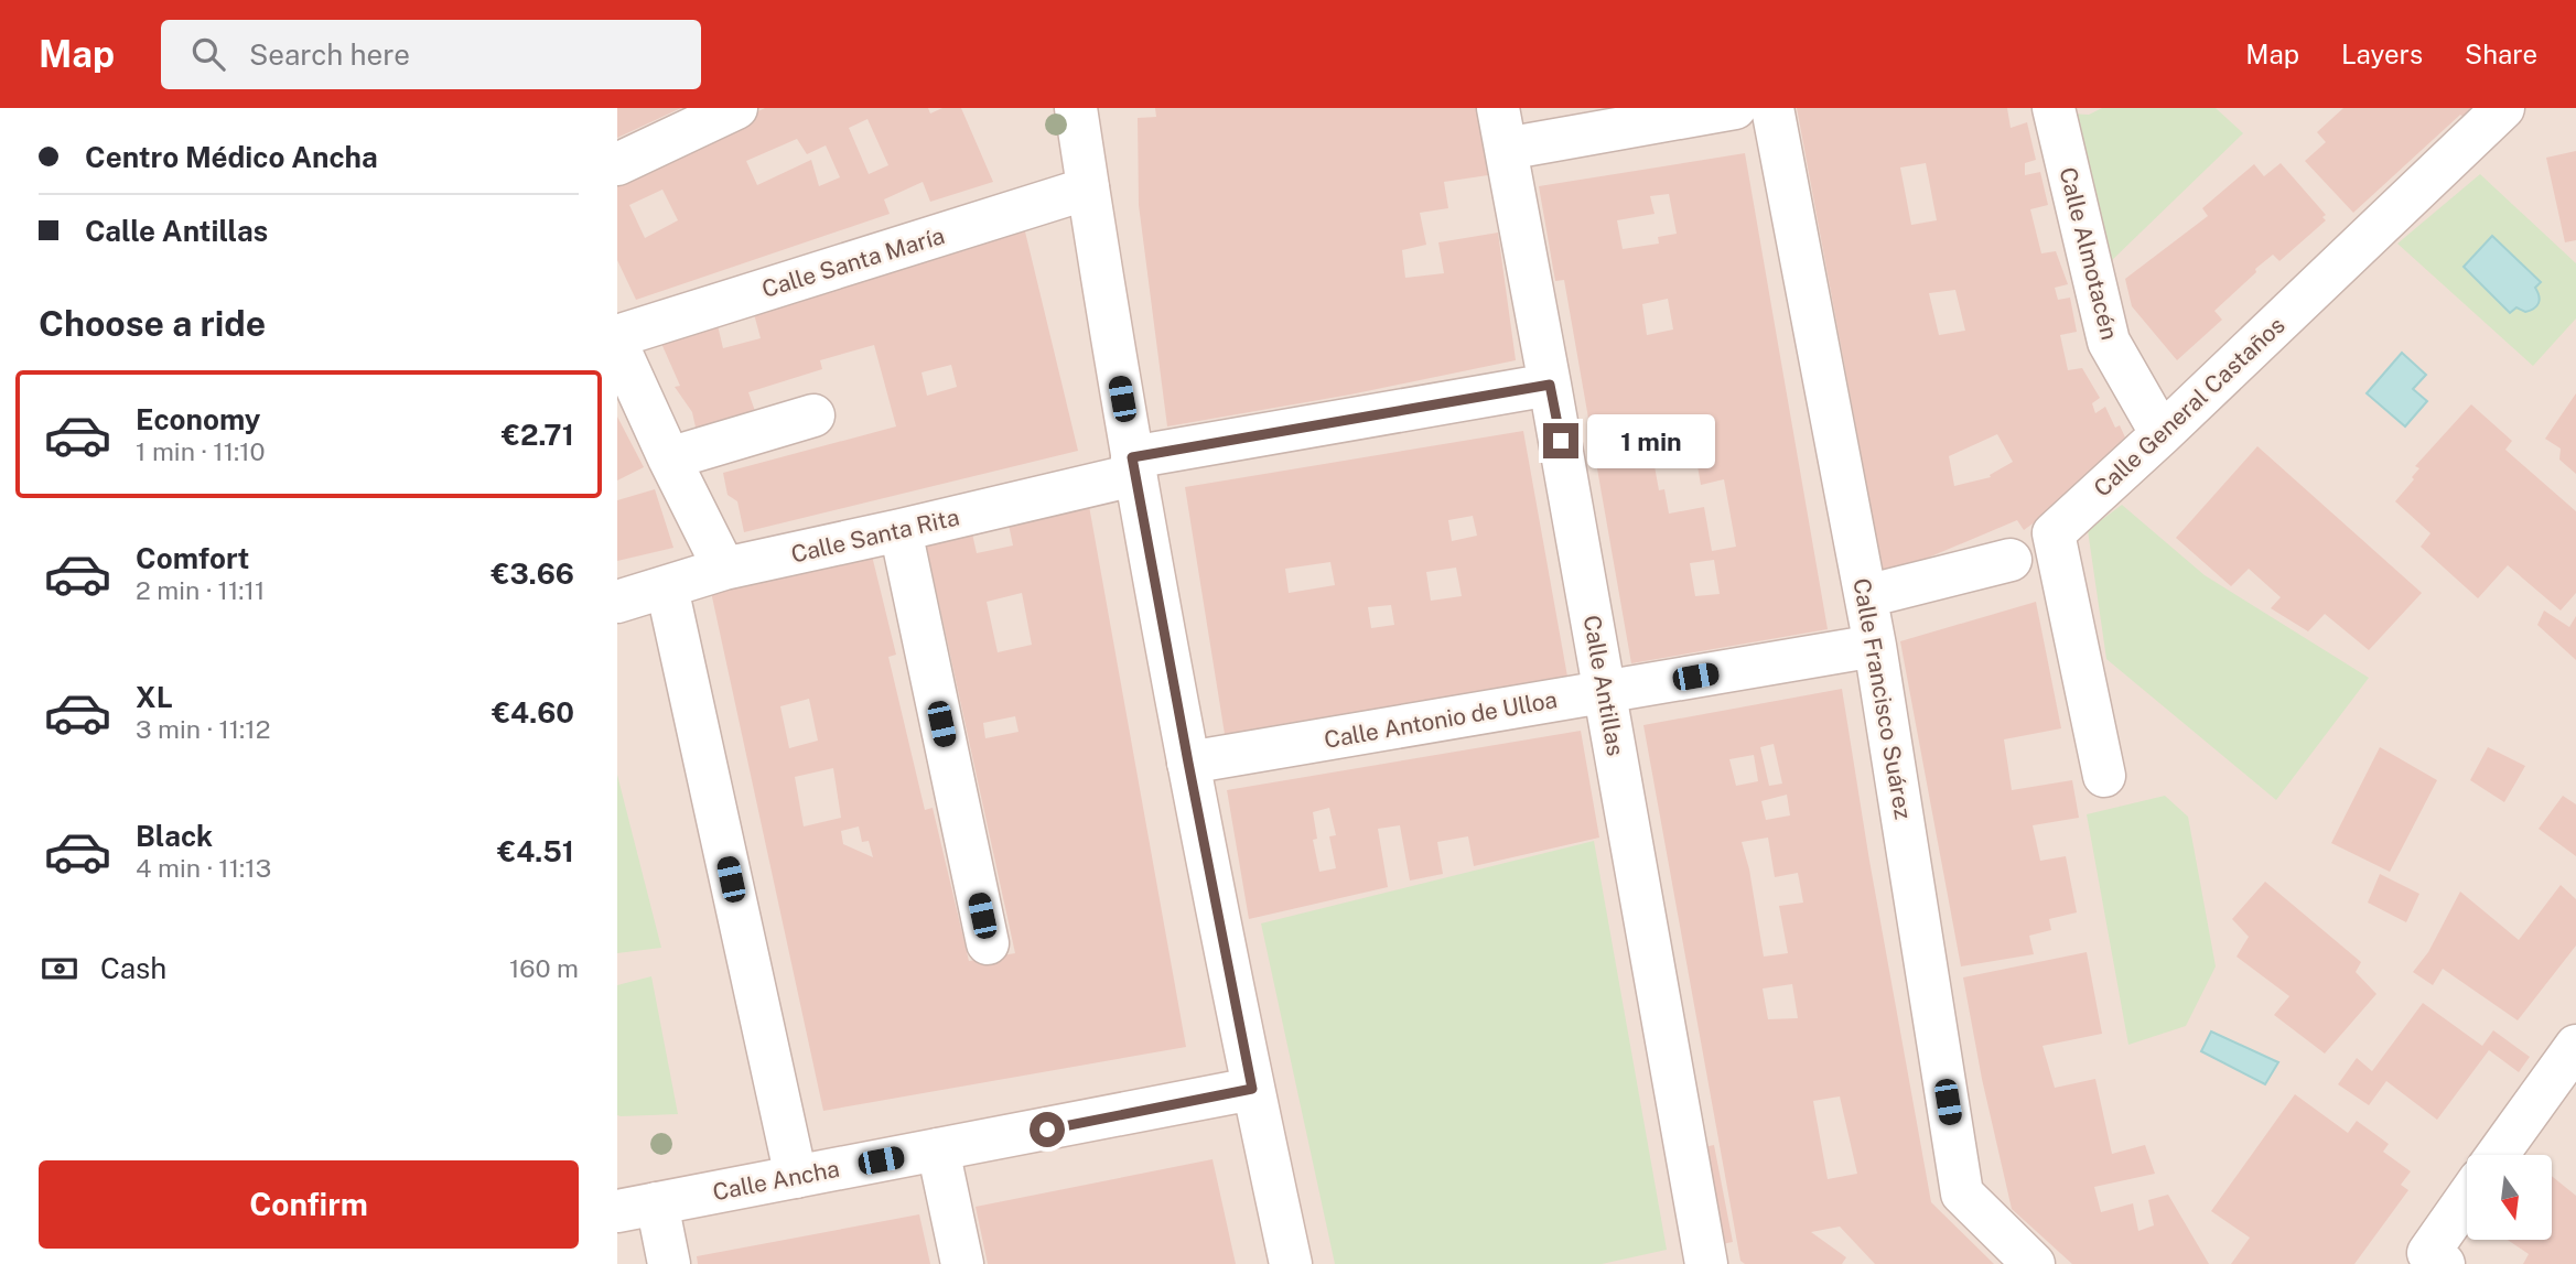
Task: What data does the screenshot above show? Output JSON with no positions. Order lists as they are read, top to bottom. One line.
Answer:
{"streets":{"street":["Calle Almotacén","Calle Santa María","Calle General Castaños","Calle Santa Rita","Calle Antillas","Calle Francisco Suárez","Calle Antonio de Ulloa","Calle Ancha"]},"crossings":[["Calle Almotacén","Calle General Castaños"],["Calle Santa Rita","Calle Antillas"],["Calle Antillas","Calle Antonio de Ulloa"],["Calle Francisco Suárez","Calle Antonio de Ulloa"]],"north":"bottom","page":{"header":"Map","search":"Search here","nav":["Map","Layers","Share"],"banner":["Centro Médico Ancha","Calle Antillas"],"heading":"Choose a ride","list":[{"name":"Economy","note":"1 min · 11:10","value":"€2.71"},{"name":"Comfort","note":"2 min · 11:11","value":"€3.66"},{"name":"XL","note":"3 min · 11:12","value":"€4.60"},{"name":"Black","note":"4 min · 11:13","value":"€4.51"}],"bubble":"1 min","pay":["Cash","160 m"],"buttons":"Confirm"}}
